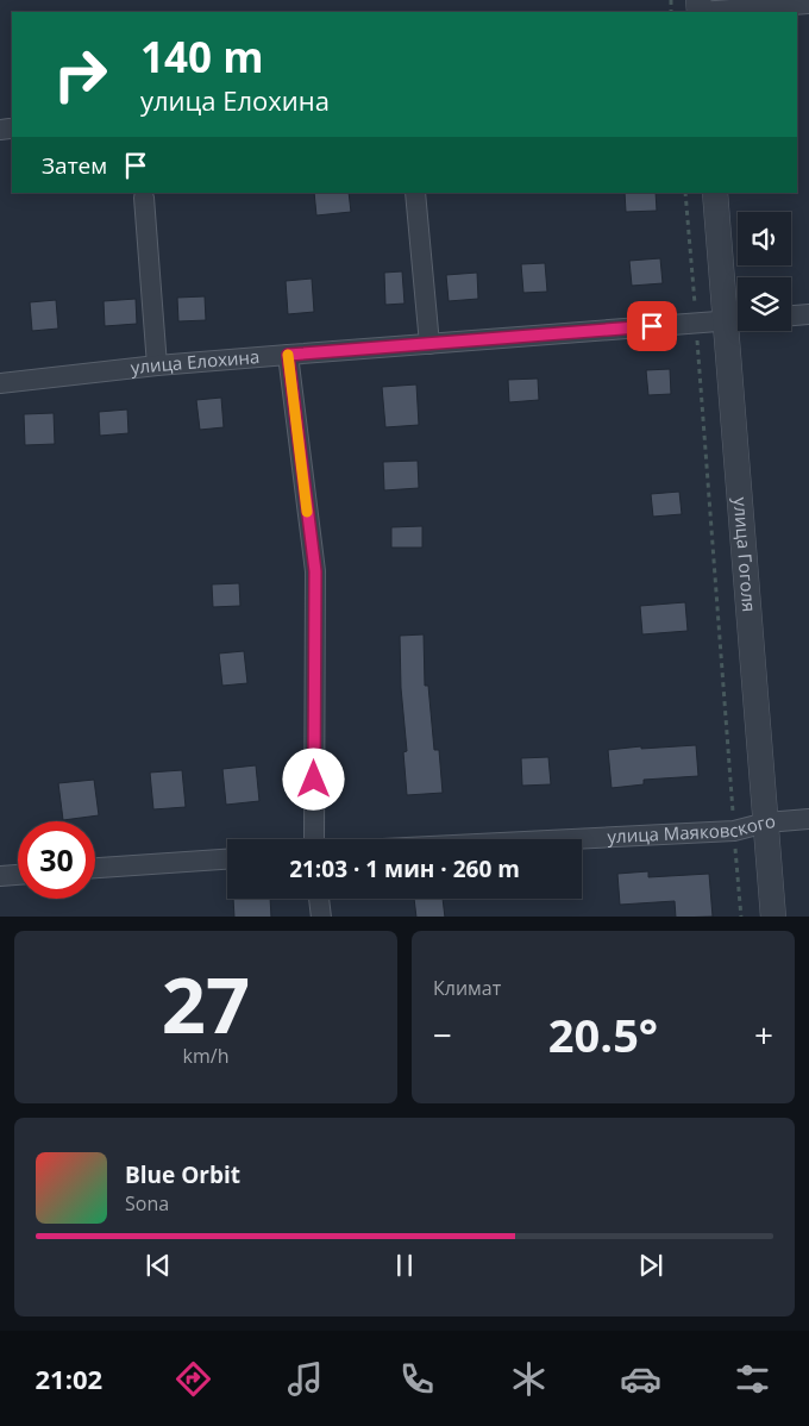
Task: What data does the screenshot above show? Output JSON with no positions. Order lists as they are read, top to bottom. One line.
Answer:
{"streets":{"street":["улица Елохина","улица Гоголя","улица Маяковского"]},"crossings":[["улица Елохина","улица Гоголя"],["улица Гоголя","улица Маяковского"]],"page":{"turn":["140 m","улица Елохина"],"then":"Затем","limit":"30","trip":"21:03 · 1 мин · 260 m","tile":[["27","km/h"],"Климат"],"heat":["−","20.5°","+"],"song":["Blue Orbit","Sona"],"tabs":"21:02"}}
